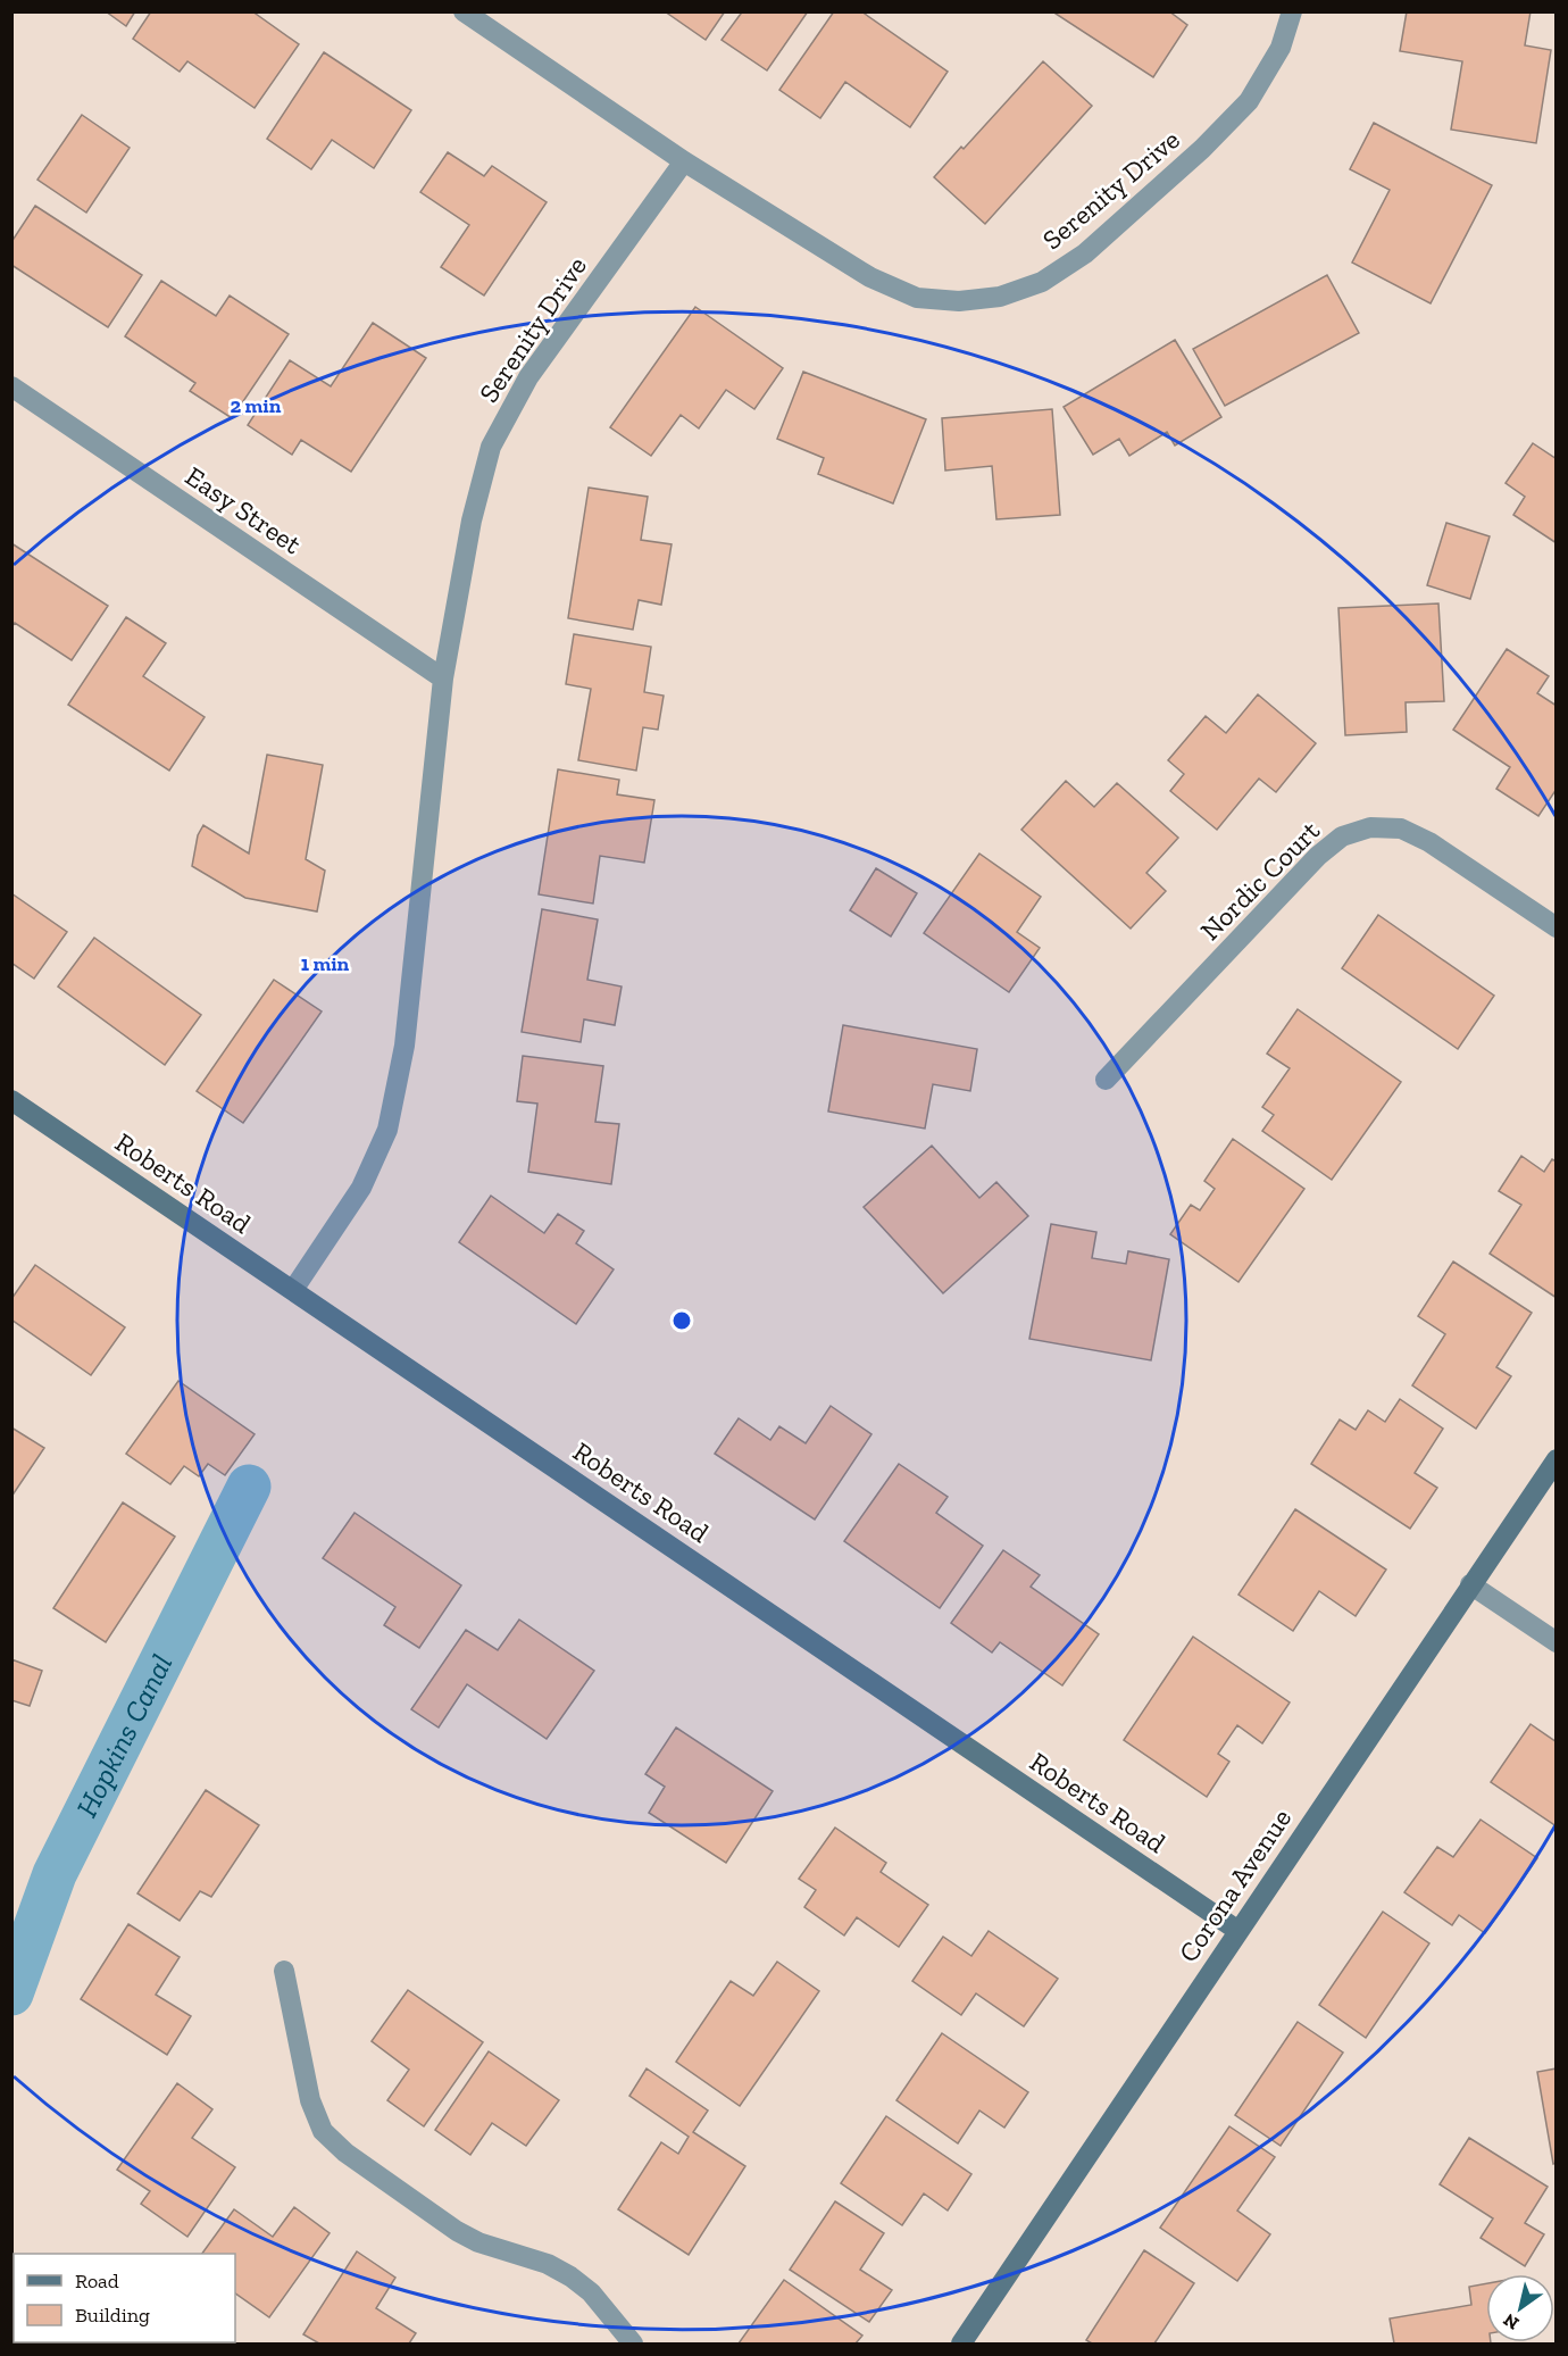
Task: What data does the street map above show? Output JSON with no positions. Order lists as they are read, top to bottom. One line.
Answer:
{"streets":{"street":["Serenity Drive","Easy Street","Nordic Court","Roberts Road","Corona Avenue"]},"crossings":[["Serenity Drive","Easy Street"],["Serenity Drive","Roberts Road"],["Roberts Road","Corona Avenue"]],"water":["Hopkins Canal"],"legend":["Road","Building"],"north":"bottom left","rings":["2 min","1 min"]}
